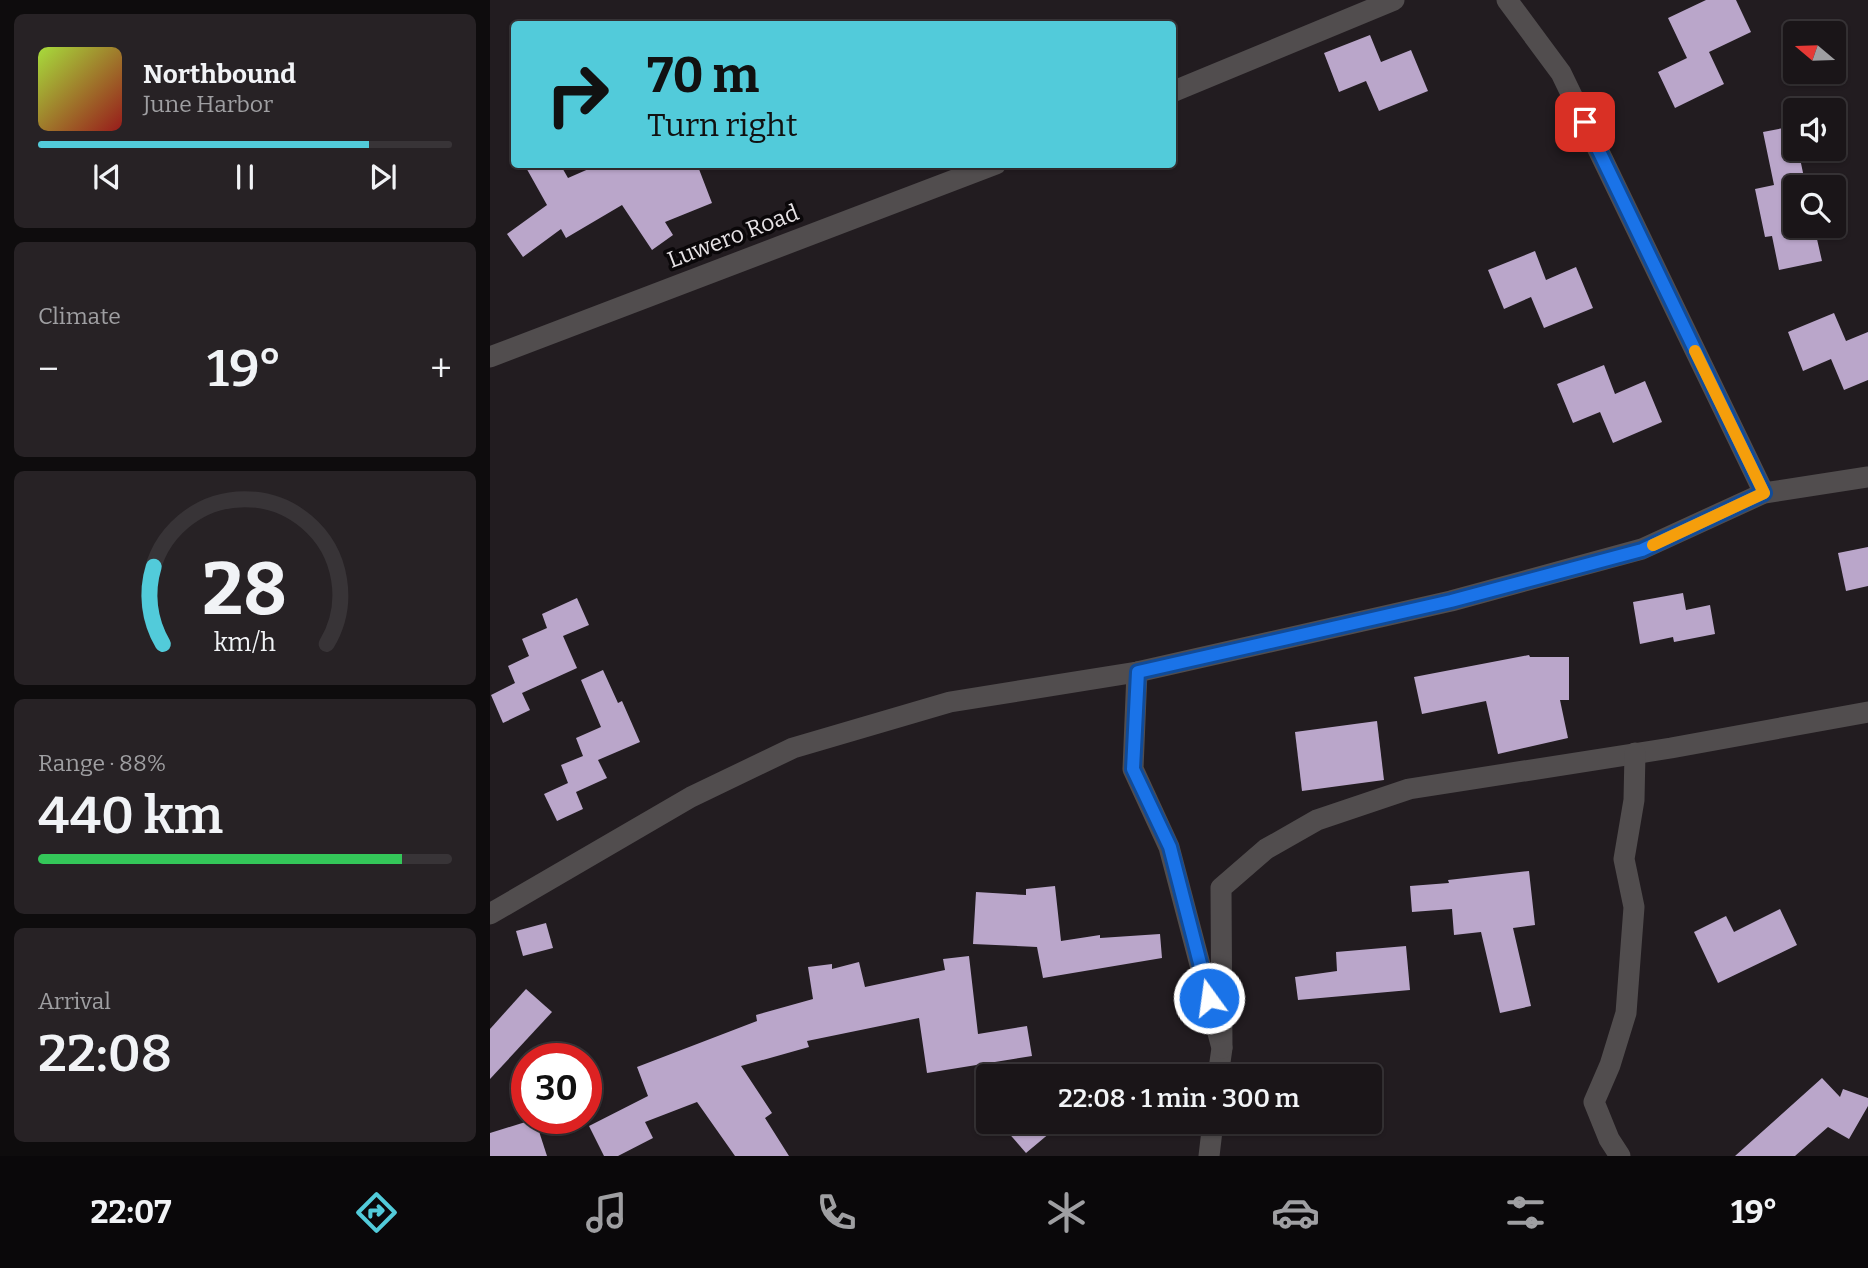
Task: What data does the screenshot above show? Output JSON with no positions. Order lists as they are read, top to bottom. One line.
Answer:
{"streets":{"street":["Luwero Road"]},"north":"left","page":{"turn":["70 m","Turn right"],"song":["Northbound","June Harbor"],"tile":["Climate",["Range · 88%","440 km"],["Arrival","22:08"]],"heat":["−","19°","+"],"limit":"30","trip":"22:08 · 1 min · 300 m","tabs":["22:07","19°"],"gauge":["28","km/h"]}}
